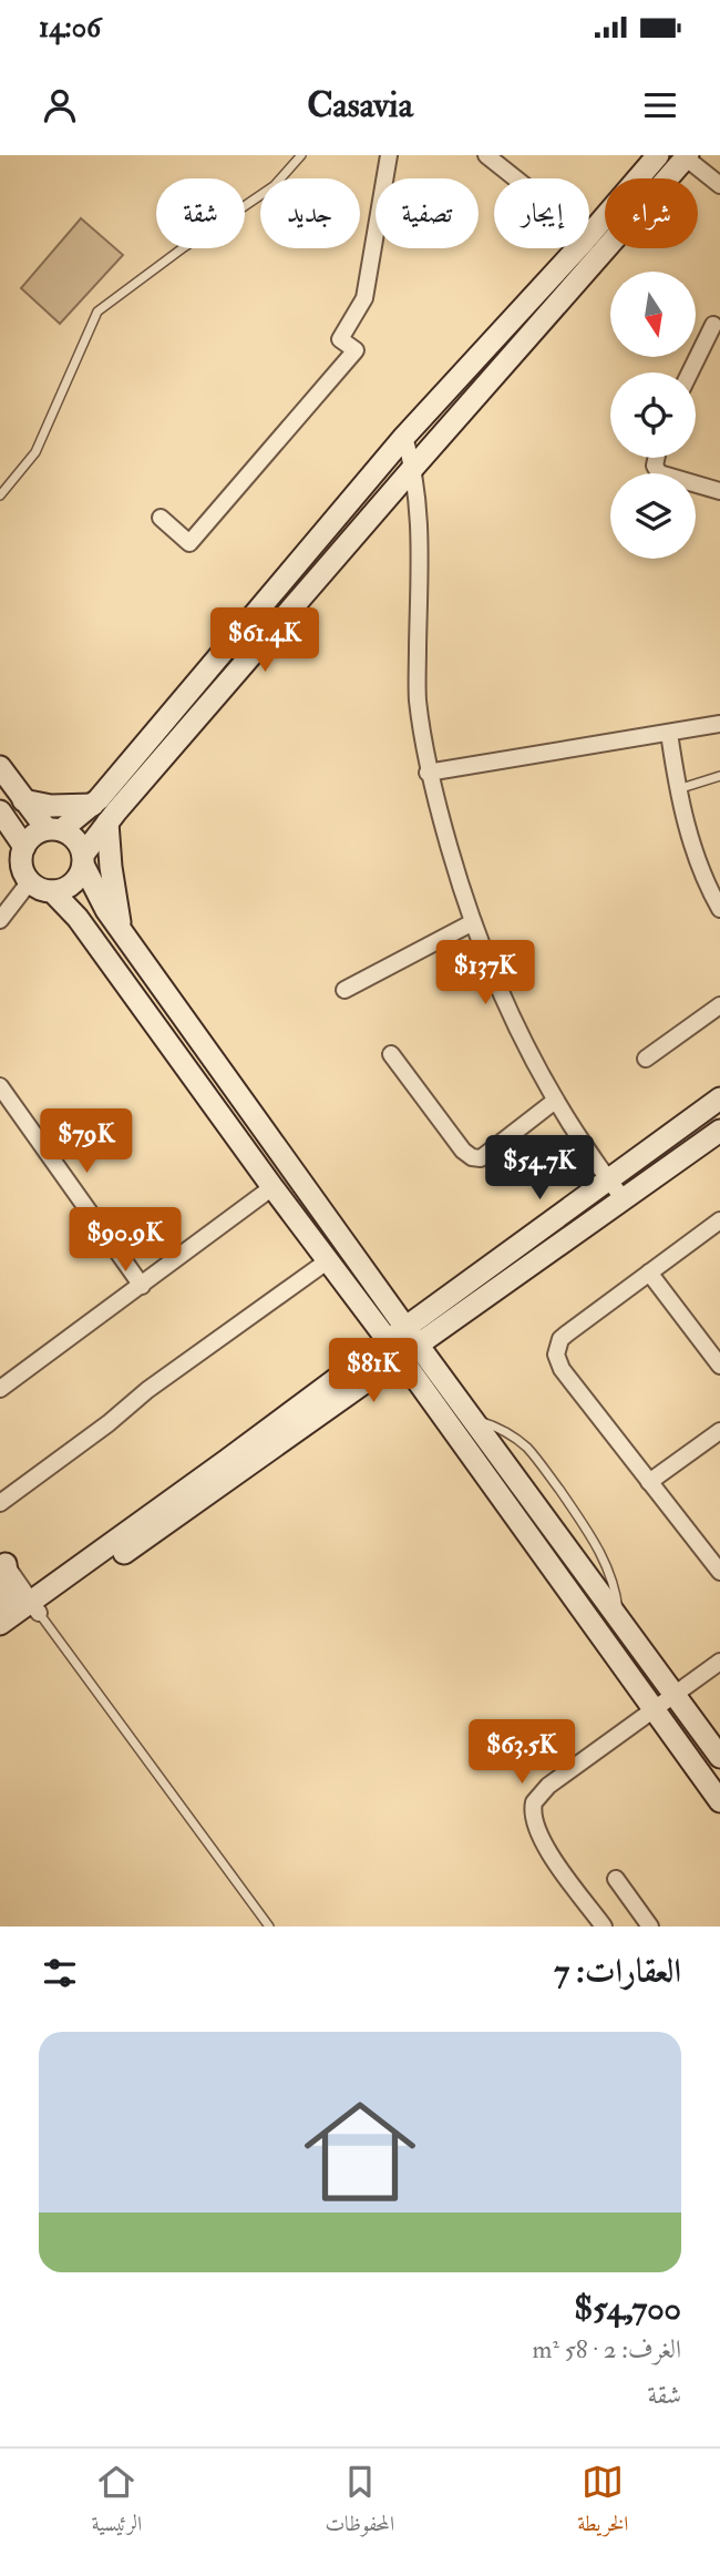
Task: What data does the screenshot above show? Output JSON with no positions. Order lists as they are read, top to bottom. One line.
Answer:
{"north":"bottom","page":{"status":"14:06","header":"Casavia","chip":["شراء","إيجار","تصفية","جديد","شقة"],"price":["$61.4K","$137K","$79K","$54.7K","$90.9K","$81K","$63.5K"],"heading":"العقارات: 7","list":[{"name":"$54,700","note":"الغرف: 2 · 58 m² · شقة"}],"tabs":["الخريطة","المحفوظات","الرئيسية"]}}
